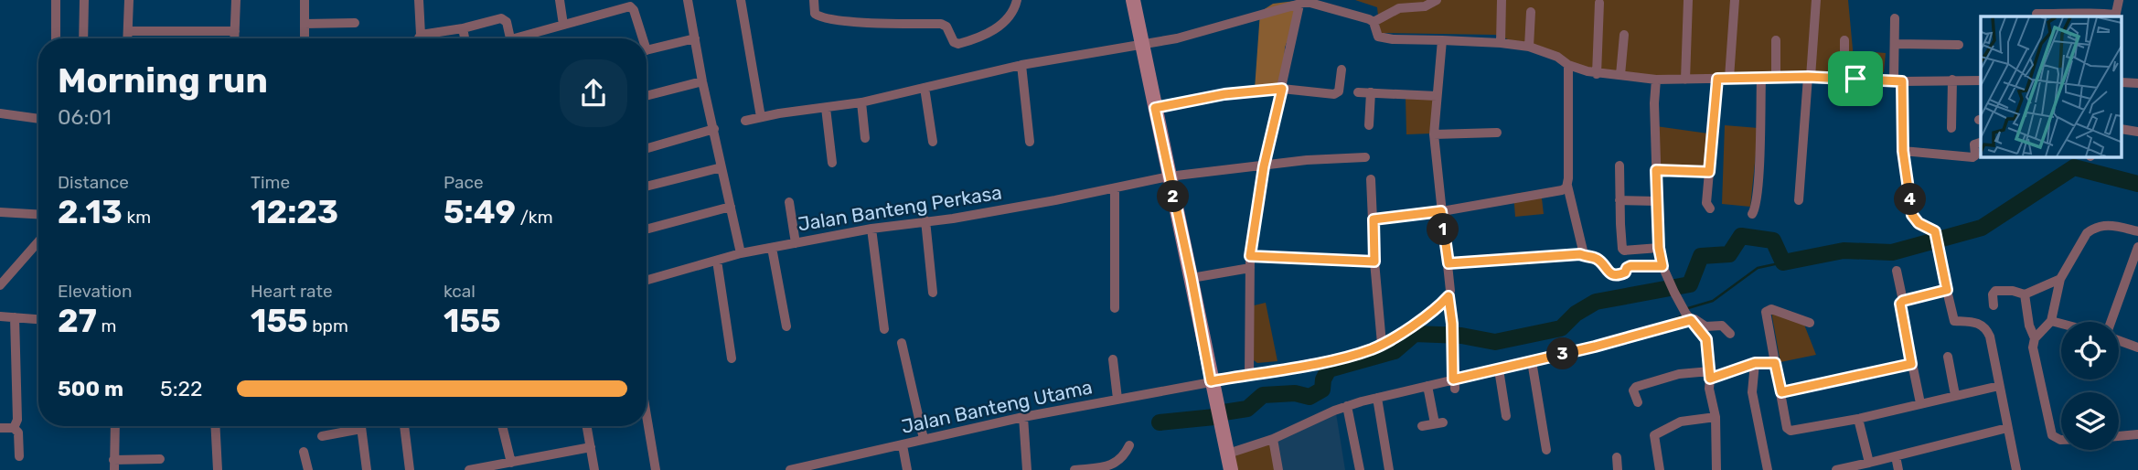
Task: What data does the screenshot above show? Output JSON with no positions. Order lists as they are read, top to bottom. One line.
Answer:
{"streets":{"street":["Jalan Banteng Perkasa","Jalan Banteng Utama"]},"page":{"heading":["Morning run","06:01"],"stats":[["Distance","2.13 km"],["Time","12:23"],["Pace","5:49 /km"],["Elevation","27 m"],["Heart rate","155 bpm"],["kcal","155"]],"pins":["2","4","1","3"],"list":[{"name":"500 m","note":"5:22"}]}}
